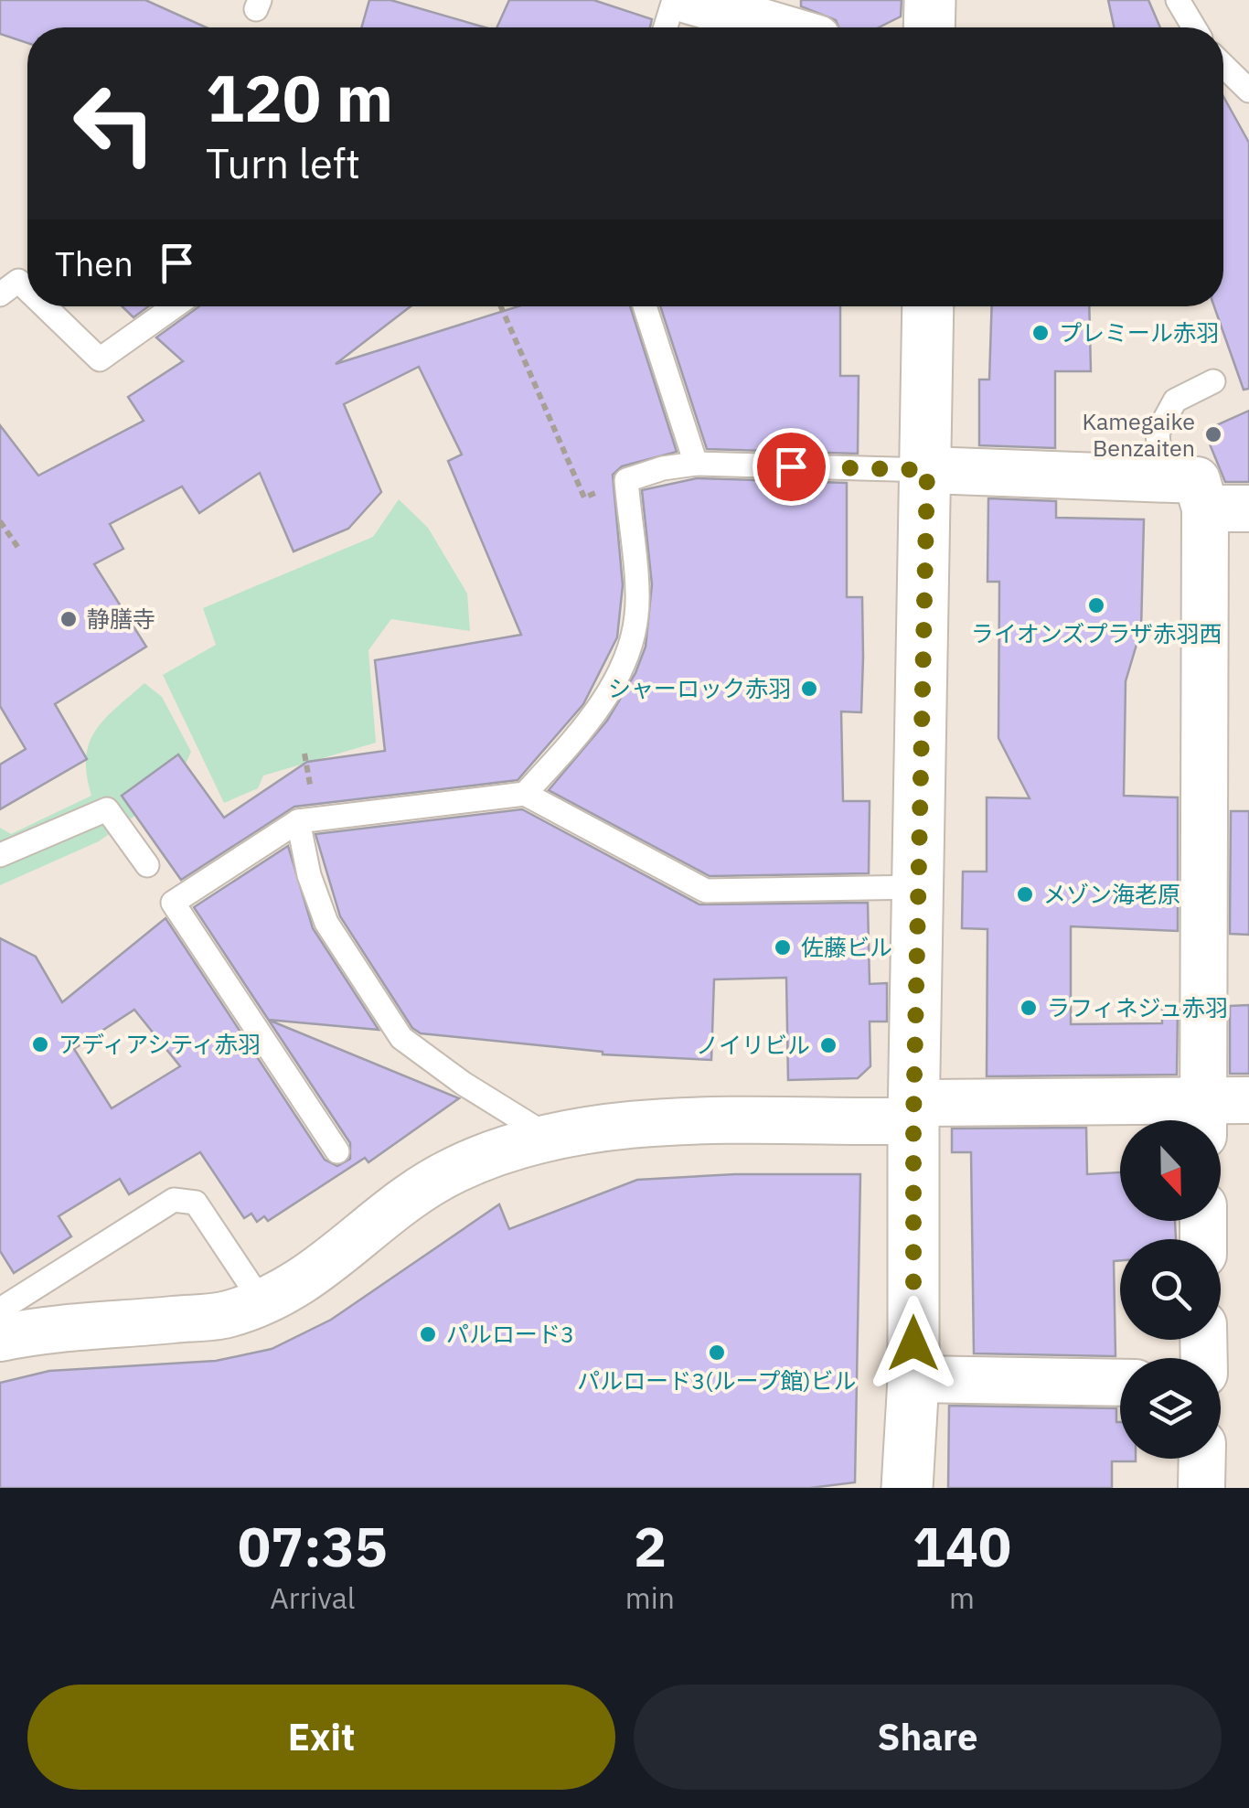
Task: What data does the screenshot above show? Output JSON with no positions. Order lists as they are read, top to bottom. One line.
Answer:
{"places":["プレミール赤羽","Kamegaike Benzaiten","ライオンズプラザ赤羽西","静膳寺","シャーロック赤羽","メゾン海老原","佐藤ビル","ラフィネジュ赤羽","アディアシティ赤羽","ノイリビル","パルロード3","パルロード3(ループ館)ビル"],"north":"bottom","page":{"turn":["120 m","Turn left"],"then":"Then","eta":["07:35","Arrival","2","min","140","m"],"buttons":["Exit","Share"]}}
